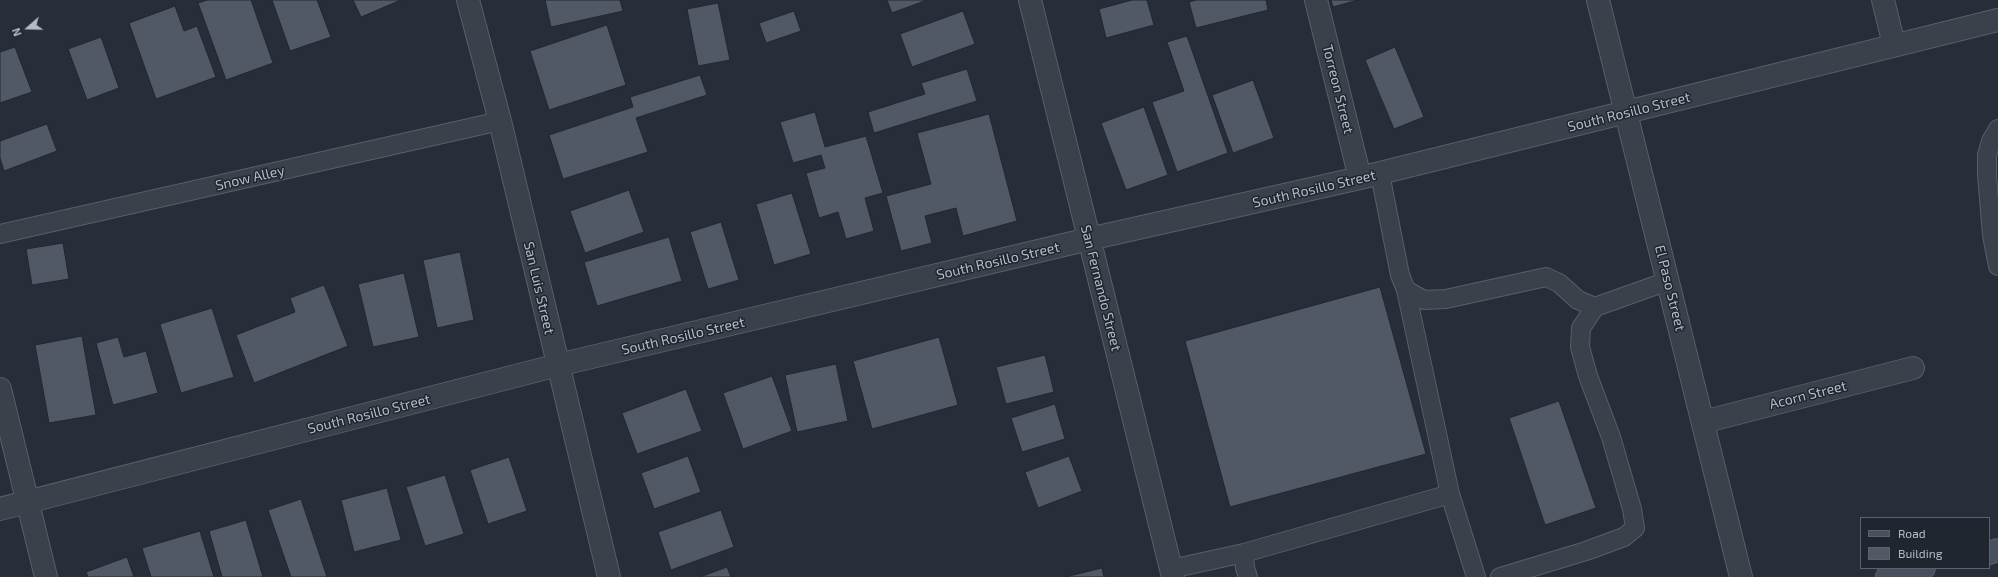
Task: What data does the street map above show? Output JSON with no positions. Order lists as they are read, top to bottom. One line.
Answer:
{"streets":{"street":["Torreon Street","South Rosillo Street","San Luis Street","San Fernando Street","El Paso Street","Acorn Street"],"lane":["Snow Alley"]},"crossings":[["Torreon Street","South Rosillo Street"],["South Rosillo Street","San Luis Street"],["South Rosillo Street","San Fernando Street"],["South Rosillo Street","El Paso Street"],["Snow Alley","San Luis Street"],["El Paso Street","Acorn Street"]],"legend":["Road","Building"],"north":"left"}
